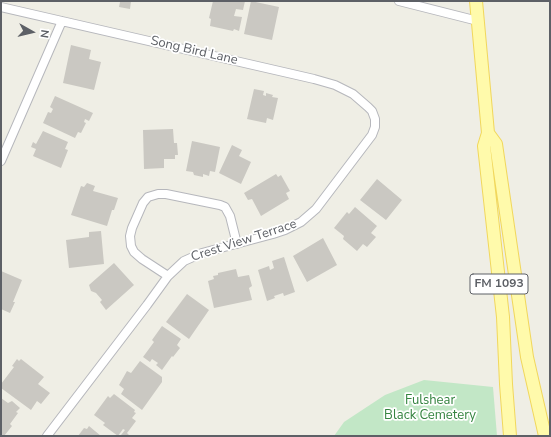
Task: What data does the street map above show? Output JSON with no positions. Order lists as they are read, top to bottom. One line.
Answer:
{"streets":{"main road":["FM 1093"],"street":["Song Bird Lane","Crest View Terrace"]},"crossings":[["Song Bird Lane","Crest View Terrace"]],"parks":["Fulshear Black Cemetery"],"north":"right"}
